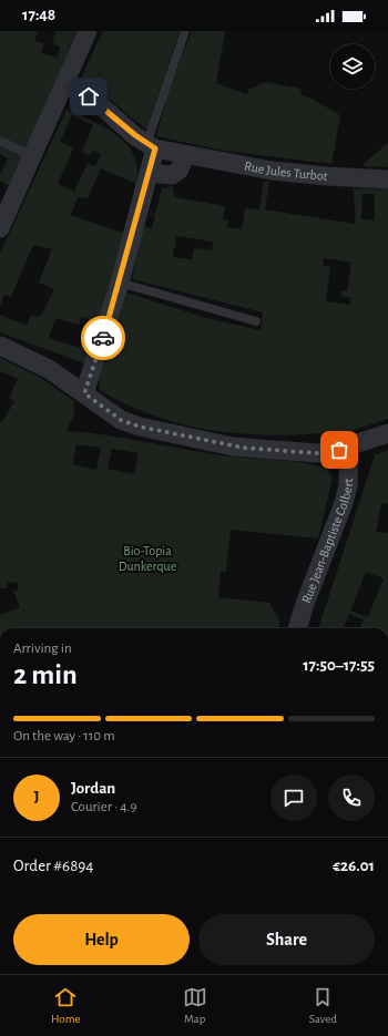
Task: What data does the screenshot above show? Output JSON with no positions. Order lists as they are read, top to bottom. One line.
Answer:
{"streets":{"street":["Rue Jules Turbot","Rue Jean-Baptiste Colbert"]},"parks":["Bio-Topia Dunkerque"],"page":{"status":"17:48","heading":["2 min","Arriving in","17:50–17:55"],"panel":["Jordan","Courier · 4.9","Order #6894","€26.01"],"bar":"On the way · 110 m","round":"J","buttons":["Help","Share"],"tabs":["Home","Map","Saved"]}}
